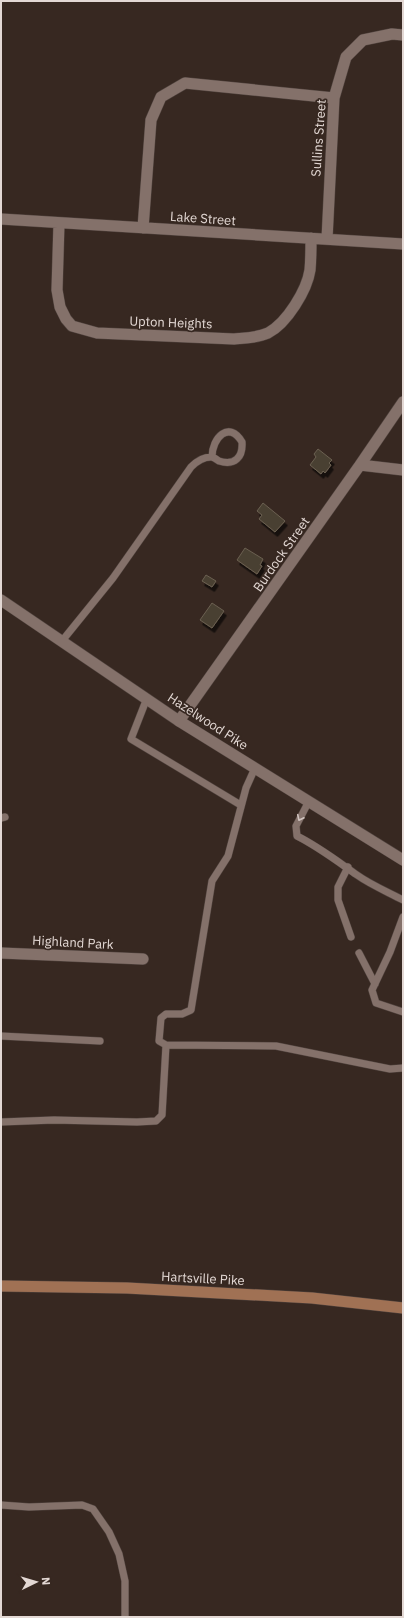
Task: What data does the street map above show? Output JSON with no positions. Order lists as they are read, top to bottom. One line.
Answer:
{"streets":{"main road":["Hartsville Pike"],"street":["Sullins Street","Lake Street","Upton Heights","Burdock Street","Hazelwood Pike","Highland Park"]},"crossings":[["Sullins Street","Lake Street"],["Lake Street","Upton Heights"],["Burdock Street","Hazelwood Pike"]],"north":"right"}
